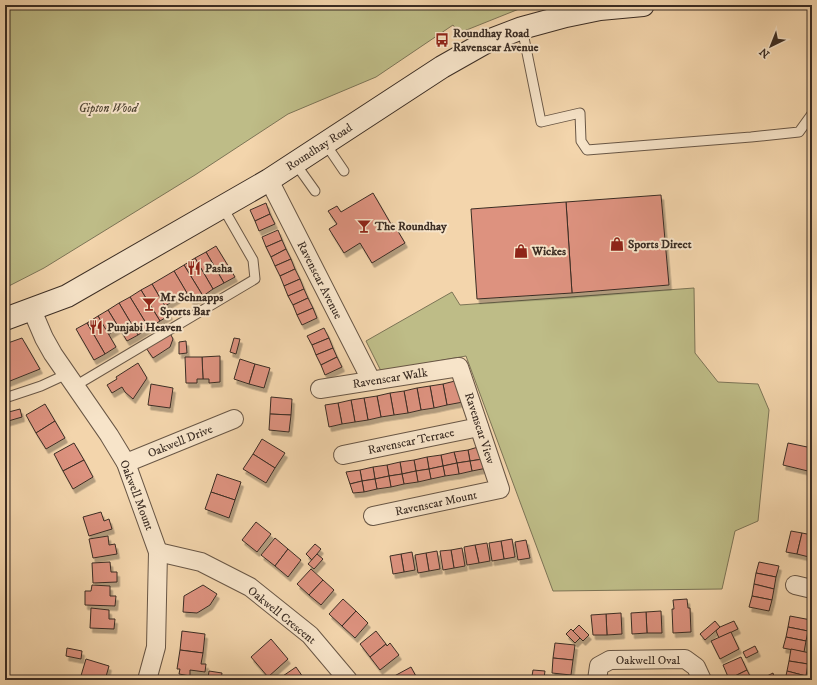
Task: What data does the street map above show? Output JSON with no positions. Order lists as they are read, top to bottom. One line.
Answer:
{"streets":{"street":["Roundhay Road","Ravenscar Avenue","Ravenscar Walk","Ravenscar View","Oakwell Drive","Ravenscar Terrace","Oakwell Mount","Ravenscar Mount","Oakwell Crescent","Oakwell Oval"]},"crossings":[["Roundhay Road","Ravenscar Avenue"],["Roundhay Road","Oakwell Mount"],["Ravenscar Avenue","Ravenscar Walk"],["Ravenscar Walk","Ravenscar View"],["Ravenscar View","Ravenscar Terrace"],["Ravenscar View","Ravenscar Mount"],["Oakwell Drive","Oakwell Mount"],["Oakwell Mount","Oakwell Crescent"]],"parks":["Gipton Wood"],"places":{"bus stop":["Roundhay Road Ravenscar Avenue"],"bar":["The Roundhay","Mr Schnapps Sports Bar"],"shop":["Sports Direct","Wickes"],"restaurant":["Pasha","Punjabi Heaven"]},"north":"bottom left"}
